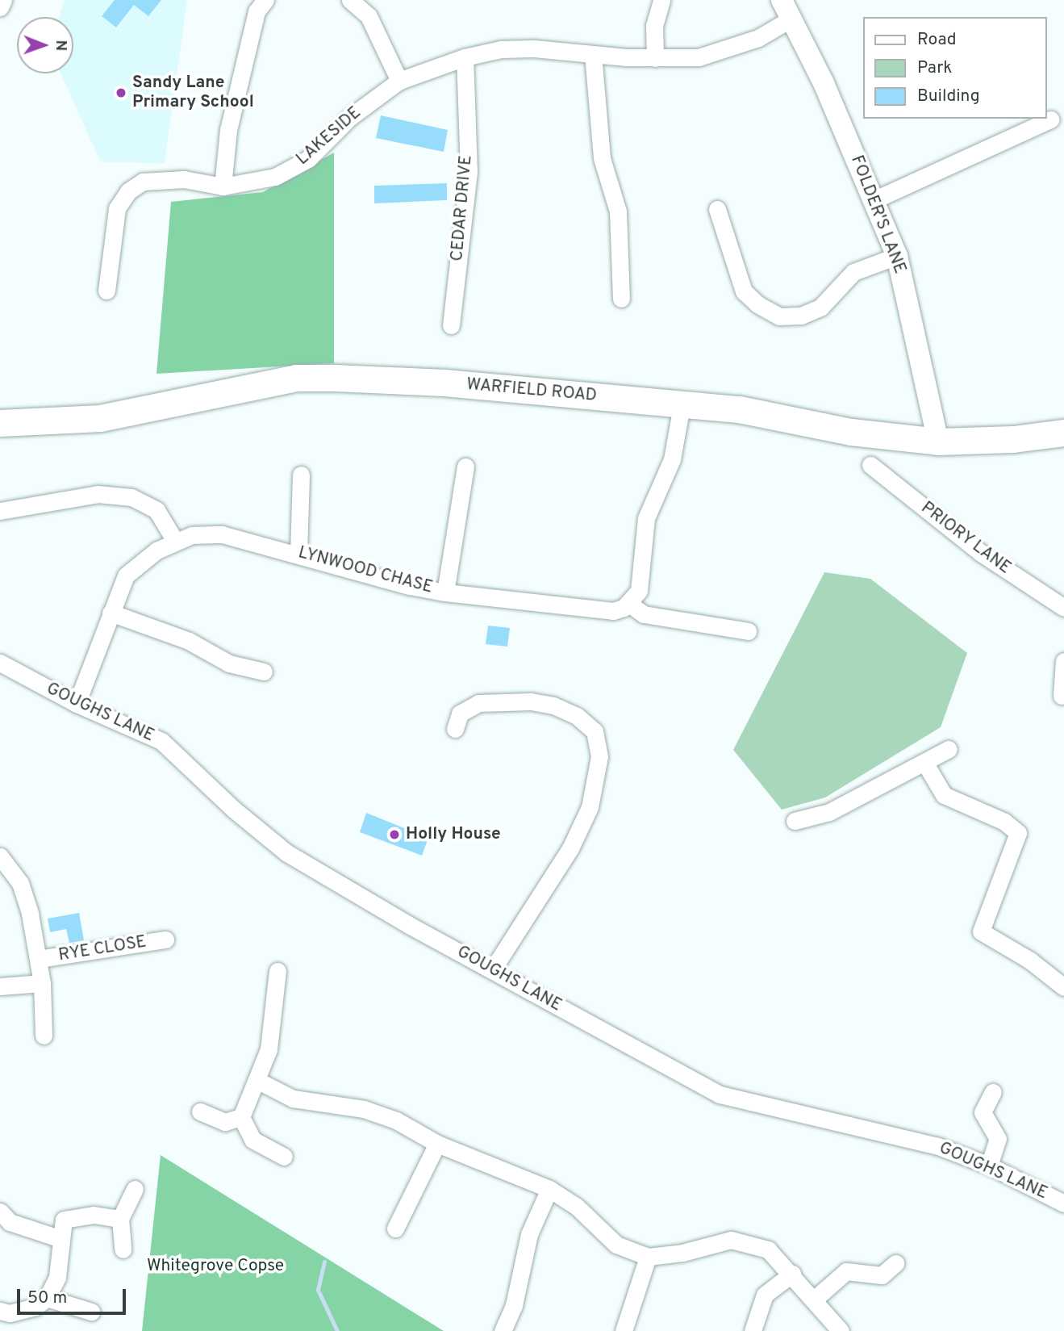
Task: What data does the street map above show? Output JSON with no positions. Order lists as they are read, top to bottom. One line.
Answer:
{"streets":{"main road":["WARFIELD ROAD"],"street":["LAKESIDE","CEDAR DRIVE","FOLDER'S LANE","PRIORY LANE","LYNWOOD CHASE","GOUGHS LANE","RYE CLOSE"]},"crossings":[["LAKESIDE","CEDAR DRIVE"],["LAKESIDE","FOLDER'S LANE"],["FOLDER'S LANE","WARFIELD ROAD"],["LYNWOOD CHASE","GOUGHS LANE"]],"parks":["Whitegrove Copse"],"places":["Sandy Lane Primary School","Holly House"],"legend":["Road","Park","Building"],"scale_bar":"50 m","north":"right"}
